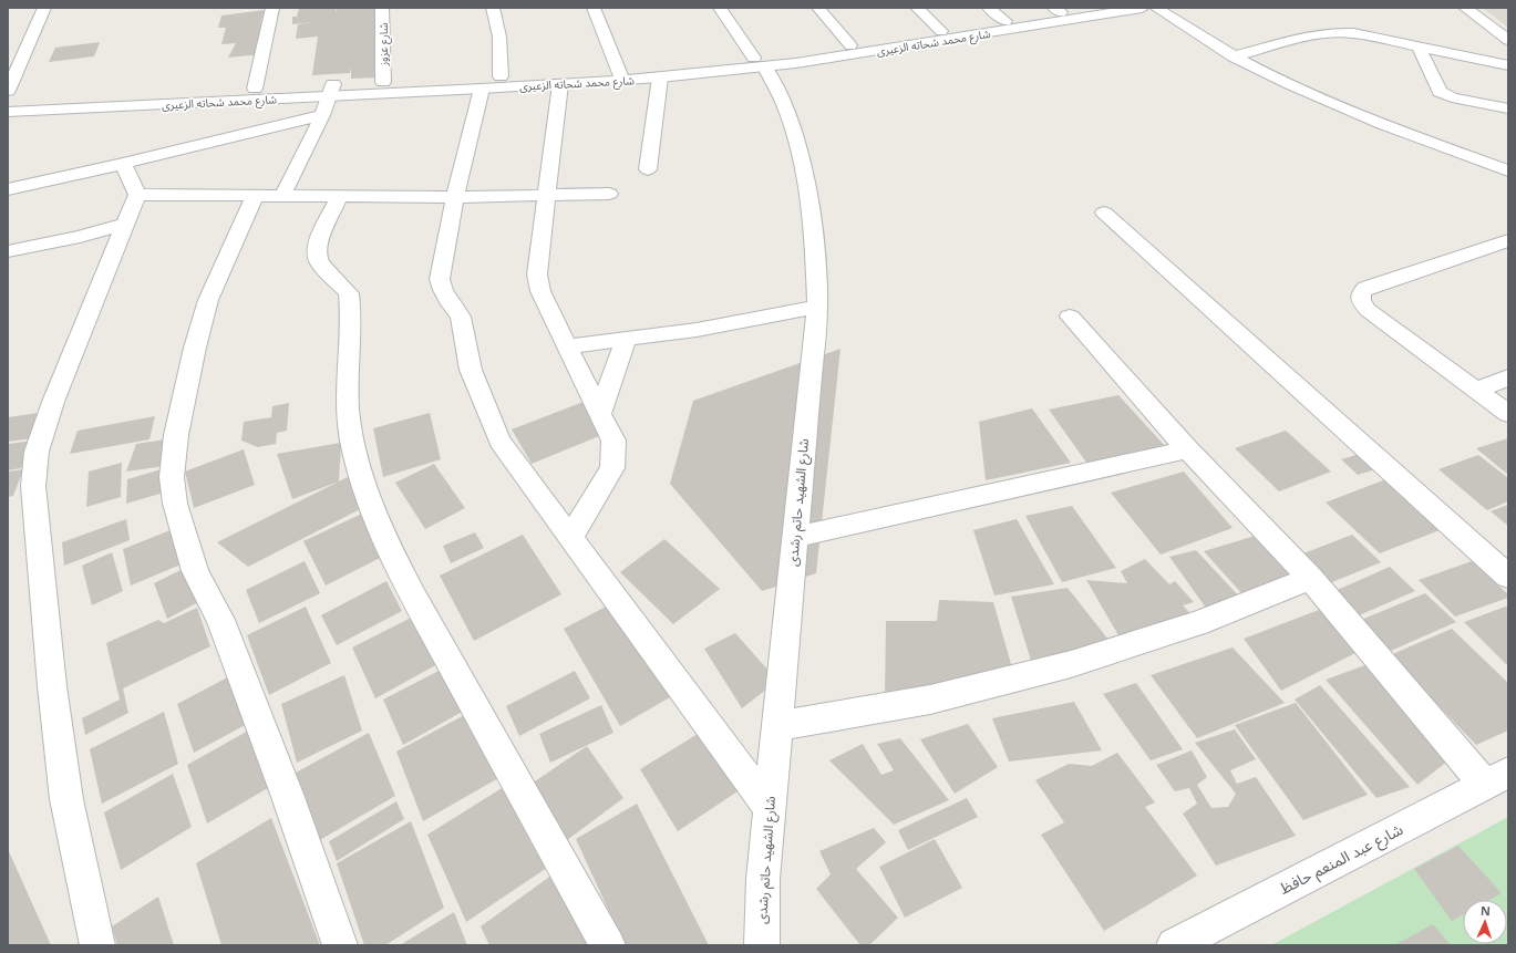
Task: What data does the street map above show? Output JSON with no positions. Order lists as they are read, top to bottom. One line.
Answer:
{"streets":{"street":["شارع محمد شحاته الزعيرى","شارع عزوز","شارع الشهيد حاتم رشدى","شارع عبد المنعم حافظ"]},"crossings":[["شارع محمد شحاته الزعيرى","شارع عزوز"],["شارع محمد شحاته الزعيرى","شارع الشهيد حاتم رشدى"]],"north":"top"}
